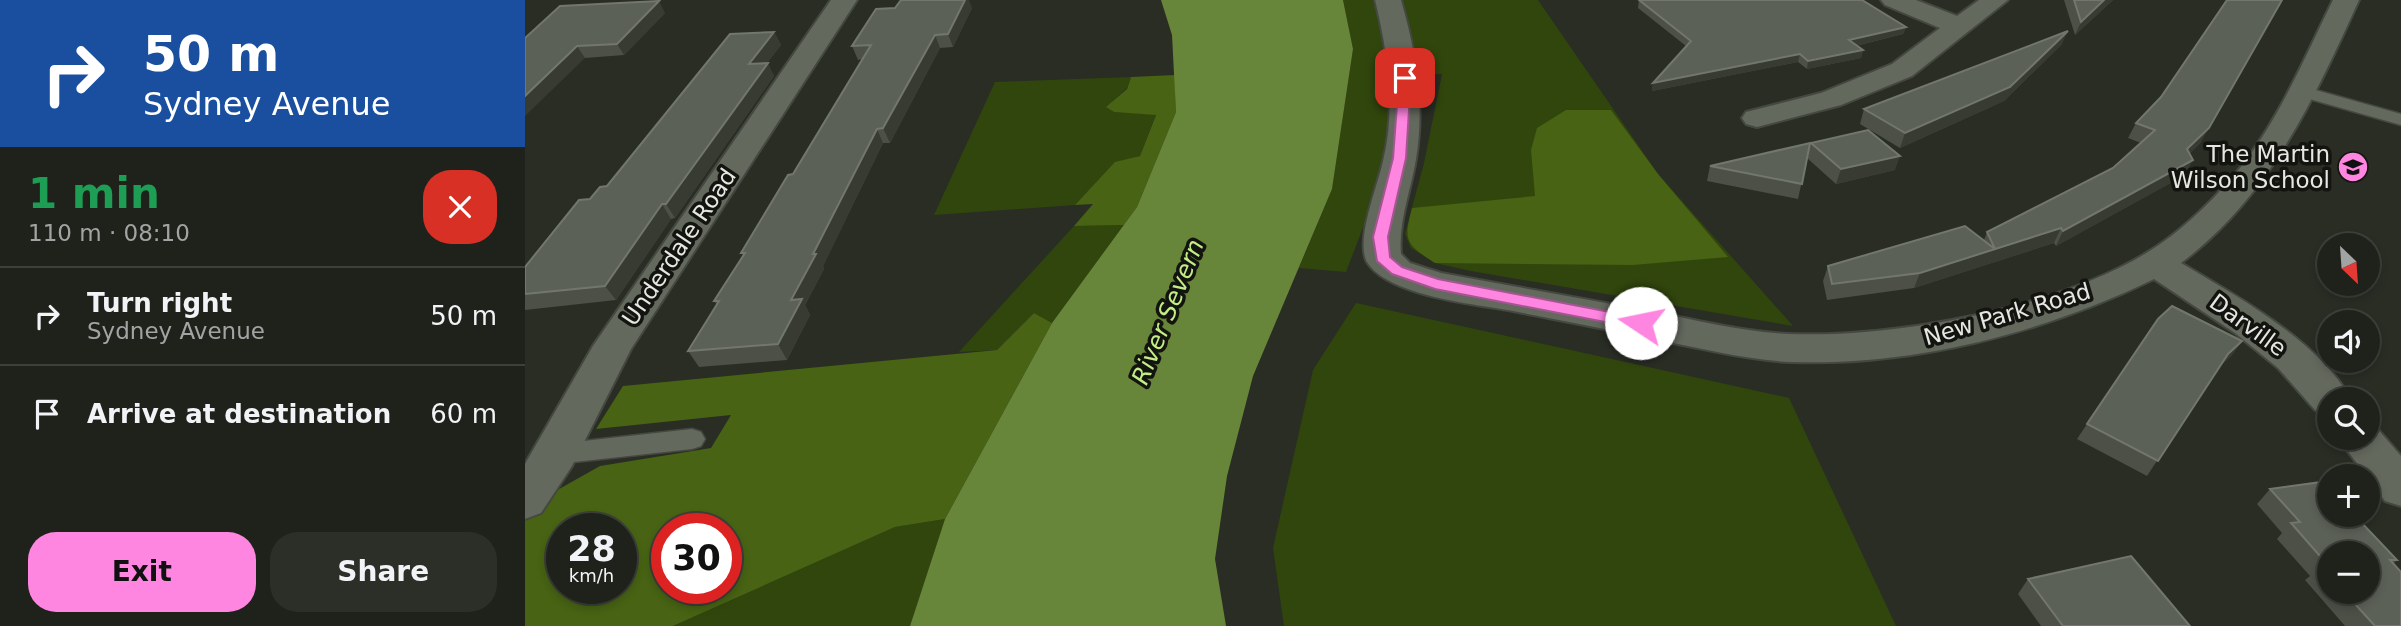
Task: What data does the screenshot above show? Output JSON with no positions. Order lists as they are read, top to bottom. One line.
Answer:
{"streets":{"street":["Underdale Road","New Park Road","Darville"]},"crossings":[["New Park Road","Darville"]],"water":["River Severn"],"places":{"school or university":["The Martin Wilson School"]},"north":"bottom right","page":{"turn":["50 m","Sydney Avenue"],"heading":["1 min","110 m · 08:10"],"map_buttons":["+","−"],"list":[{"name":"Turn right","note":"Sydney Avenue","value":"50 m"},{"name":"Arrive at destination","value":"60 m"}],"speed":"28 km/h","limit":"30","buttons":["Exit","Share"]}}
